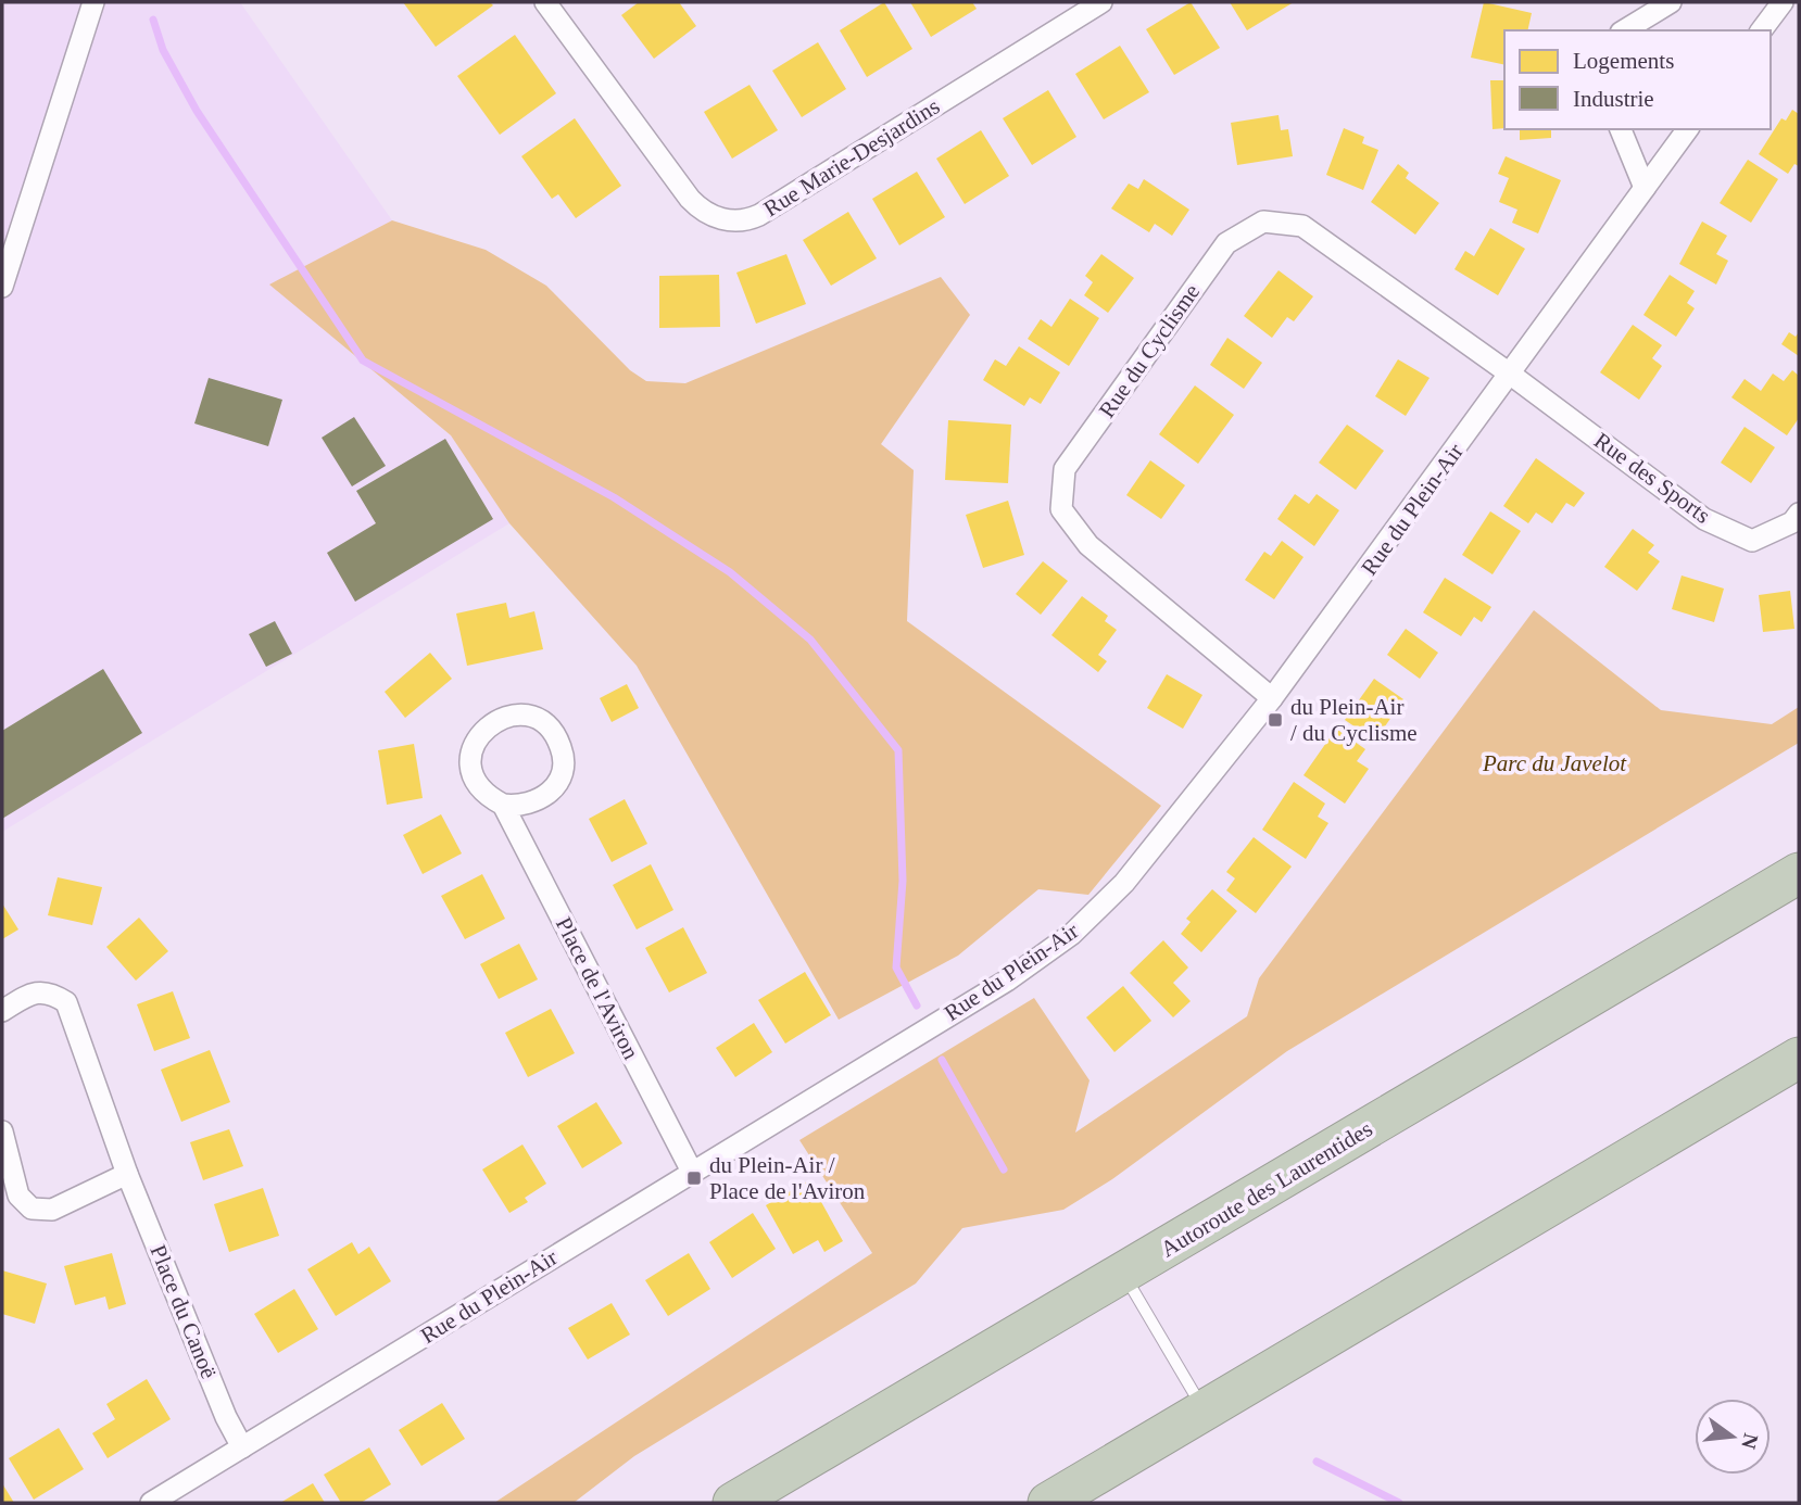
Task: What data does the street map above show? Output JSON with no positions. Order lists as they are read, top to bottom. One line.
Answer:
{"streets":{"highway":["Autoroute des Laurentides"],"street":["Rue Marie-Desjardins","Rue du Cyclisme","Rue des Sports","Rue du Plein-Air","Place de l'Aviron","Place du Canoë"]},"crossings":[["Rue du Cyclisme","Rue des Sports"],["Rue du Cyclisme","Rue du Plein-Air"],["Rue des Sports","Rue du Plein-Air"],["Rue du Plein-Air","Place de l'Aviron"],["Rue du Plein-Air","Place du Canoë"]],"parks":["Parc du Javelot"],"places":{"transit":["du Plein-Air / du Cyclisme","du Plein-Air / Place de l'Aviron"]},"legend":["Logements","Industrie"],"north":"right"}
